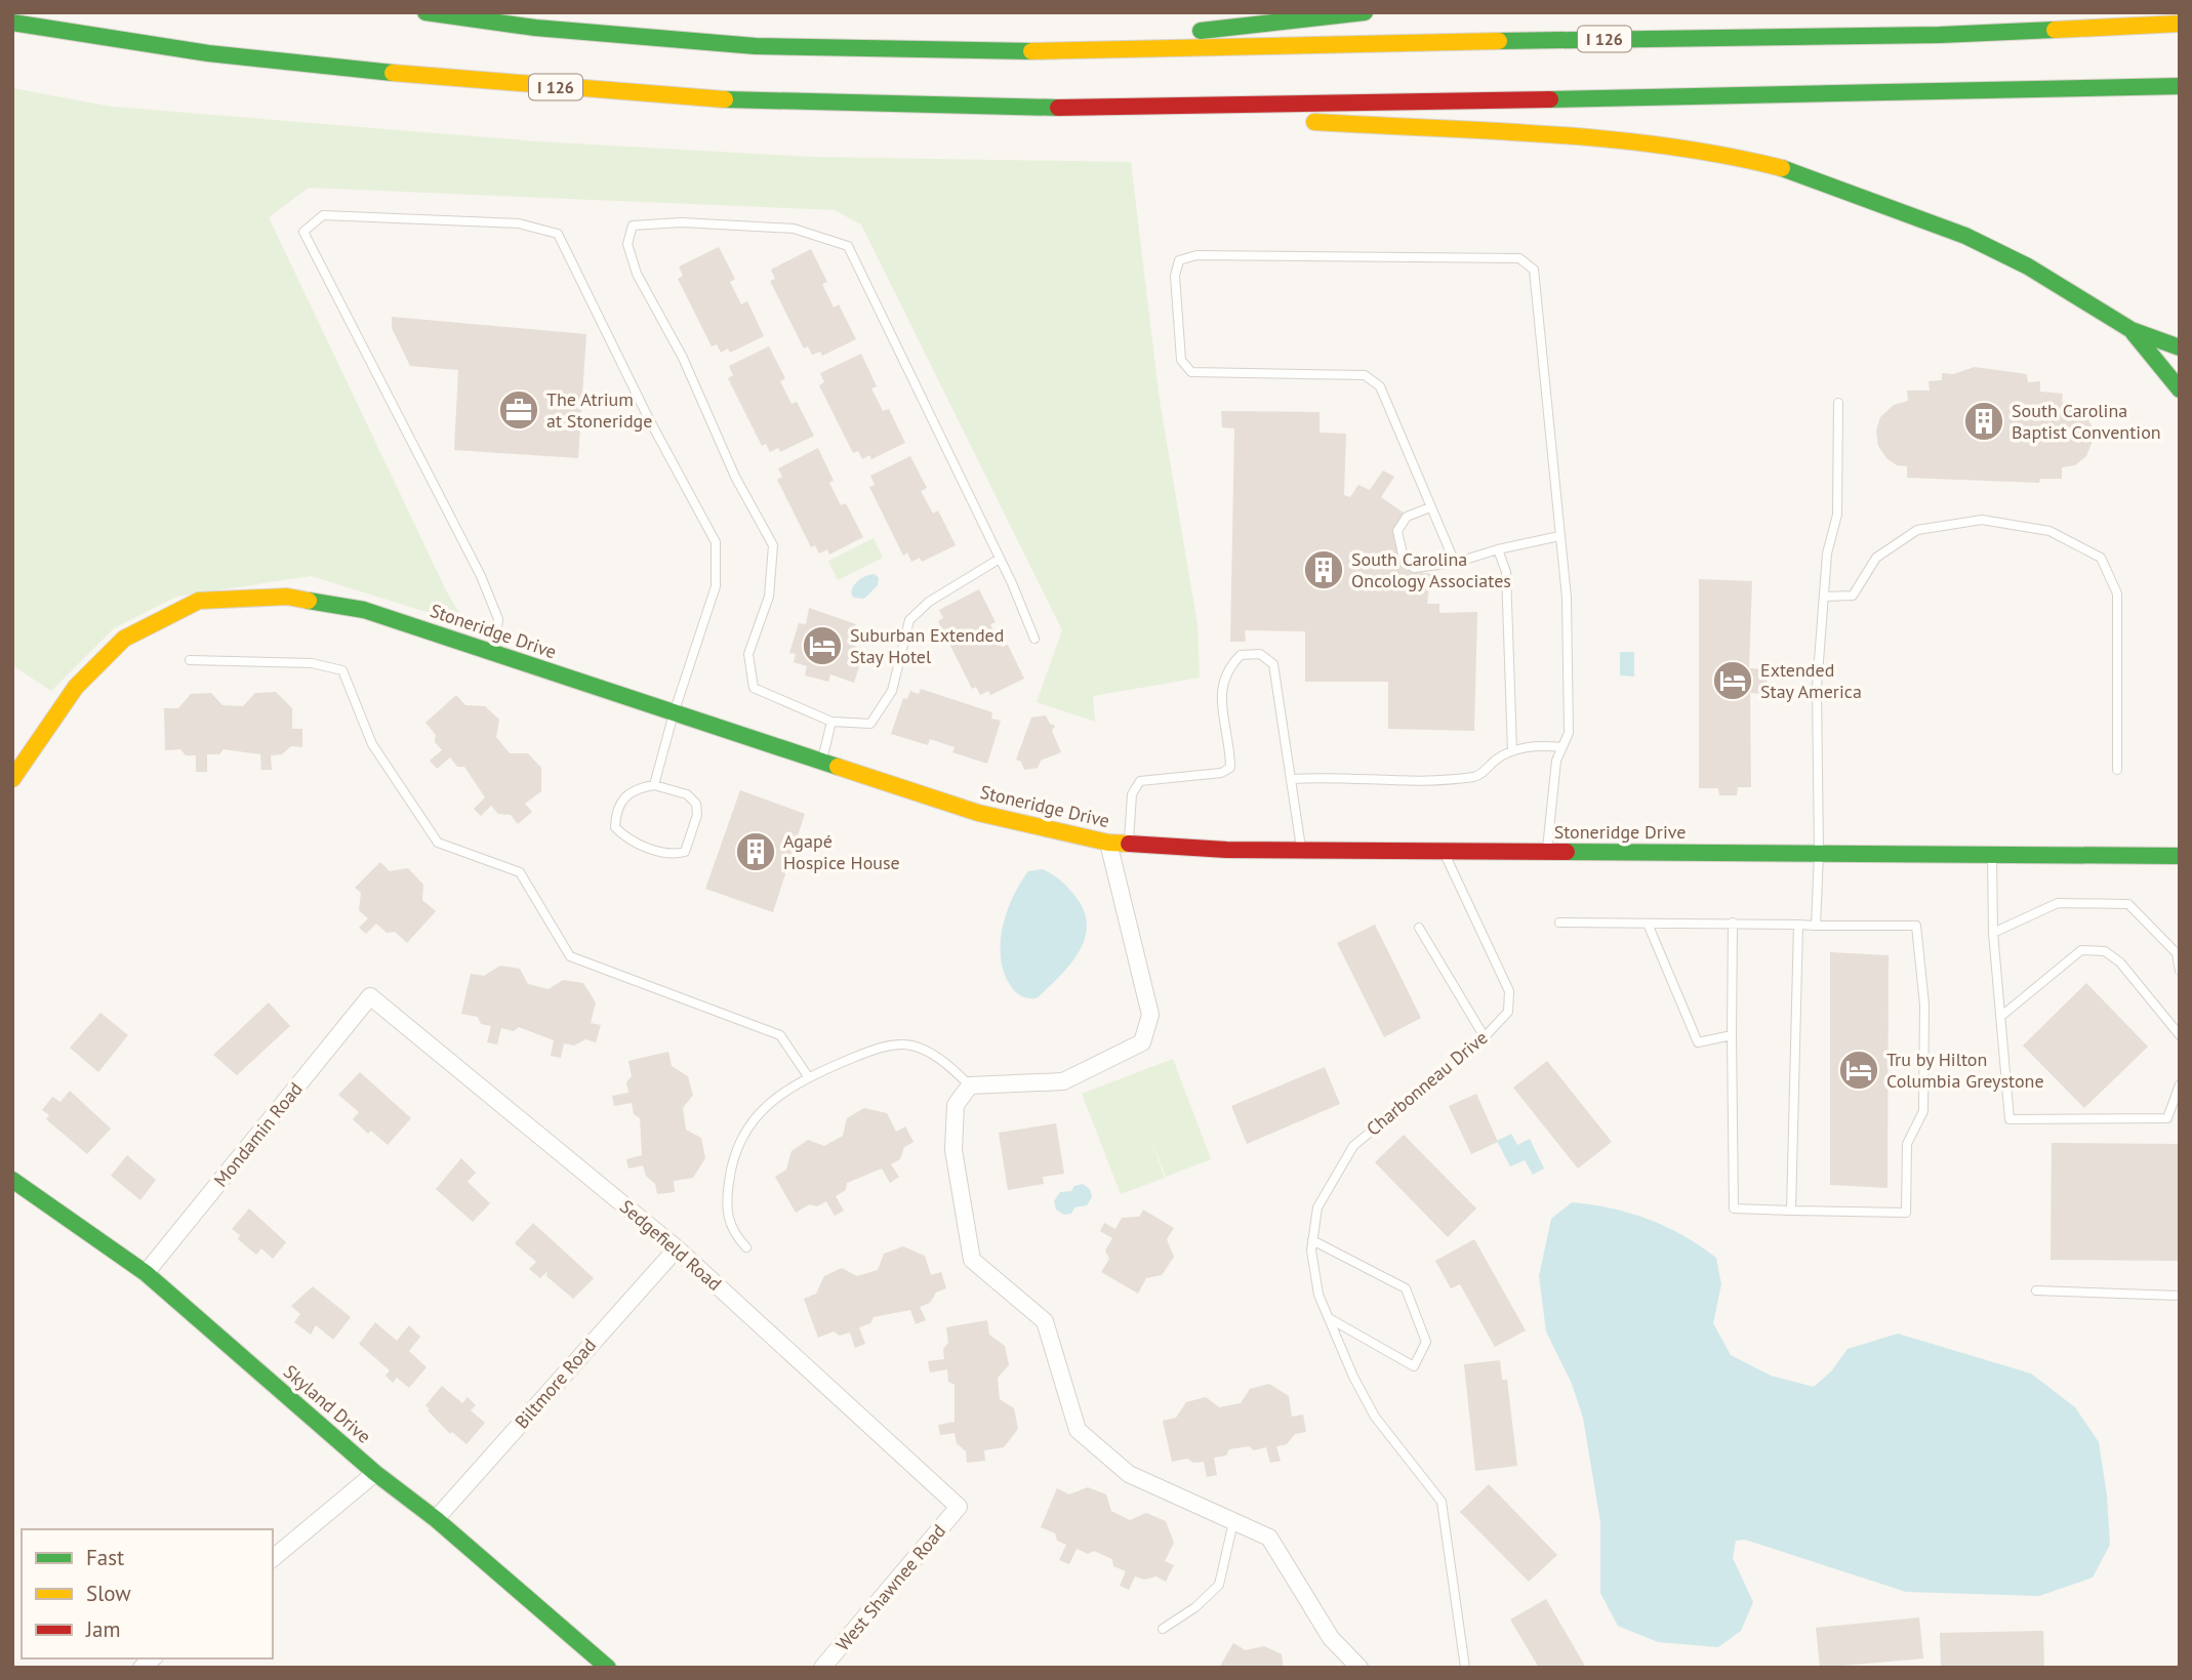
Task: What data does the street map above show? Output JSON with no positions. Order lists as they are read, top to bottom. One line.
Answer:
{"streets":{"main road":["I 126","Stoneridge Drive","Skyland Drive"],"street":["Mondamin Road","Sedgefield Road","Biltmore Road","West Shawnee Road"],"lane":["Charbonneau Drive"]},"crossings":[["Stoneridge Drive","Charbonneau Drive"],["Mondamin Road","Sedgefield Road"],["Mondamin Road","Skyland Drive"],["Sedgefield Road","Biltmore Road"],["Sedgefield Road","West Shawnee Road"],["Biltmore Road","Skyland Drive"]],"places":{"office":["The Atrium at Stoneridge"],"building":["South Carolina Baptist Convention","South Carolina Oncology Associates","Agapé Hospice House"],"hotel":["Suburban Extended Stay Hotel","Extended Stay America","Tru by Hilton Columbia Greystone"]},"legend":["Fast","Slow","Jam"]}
